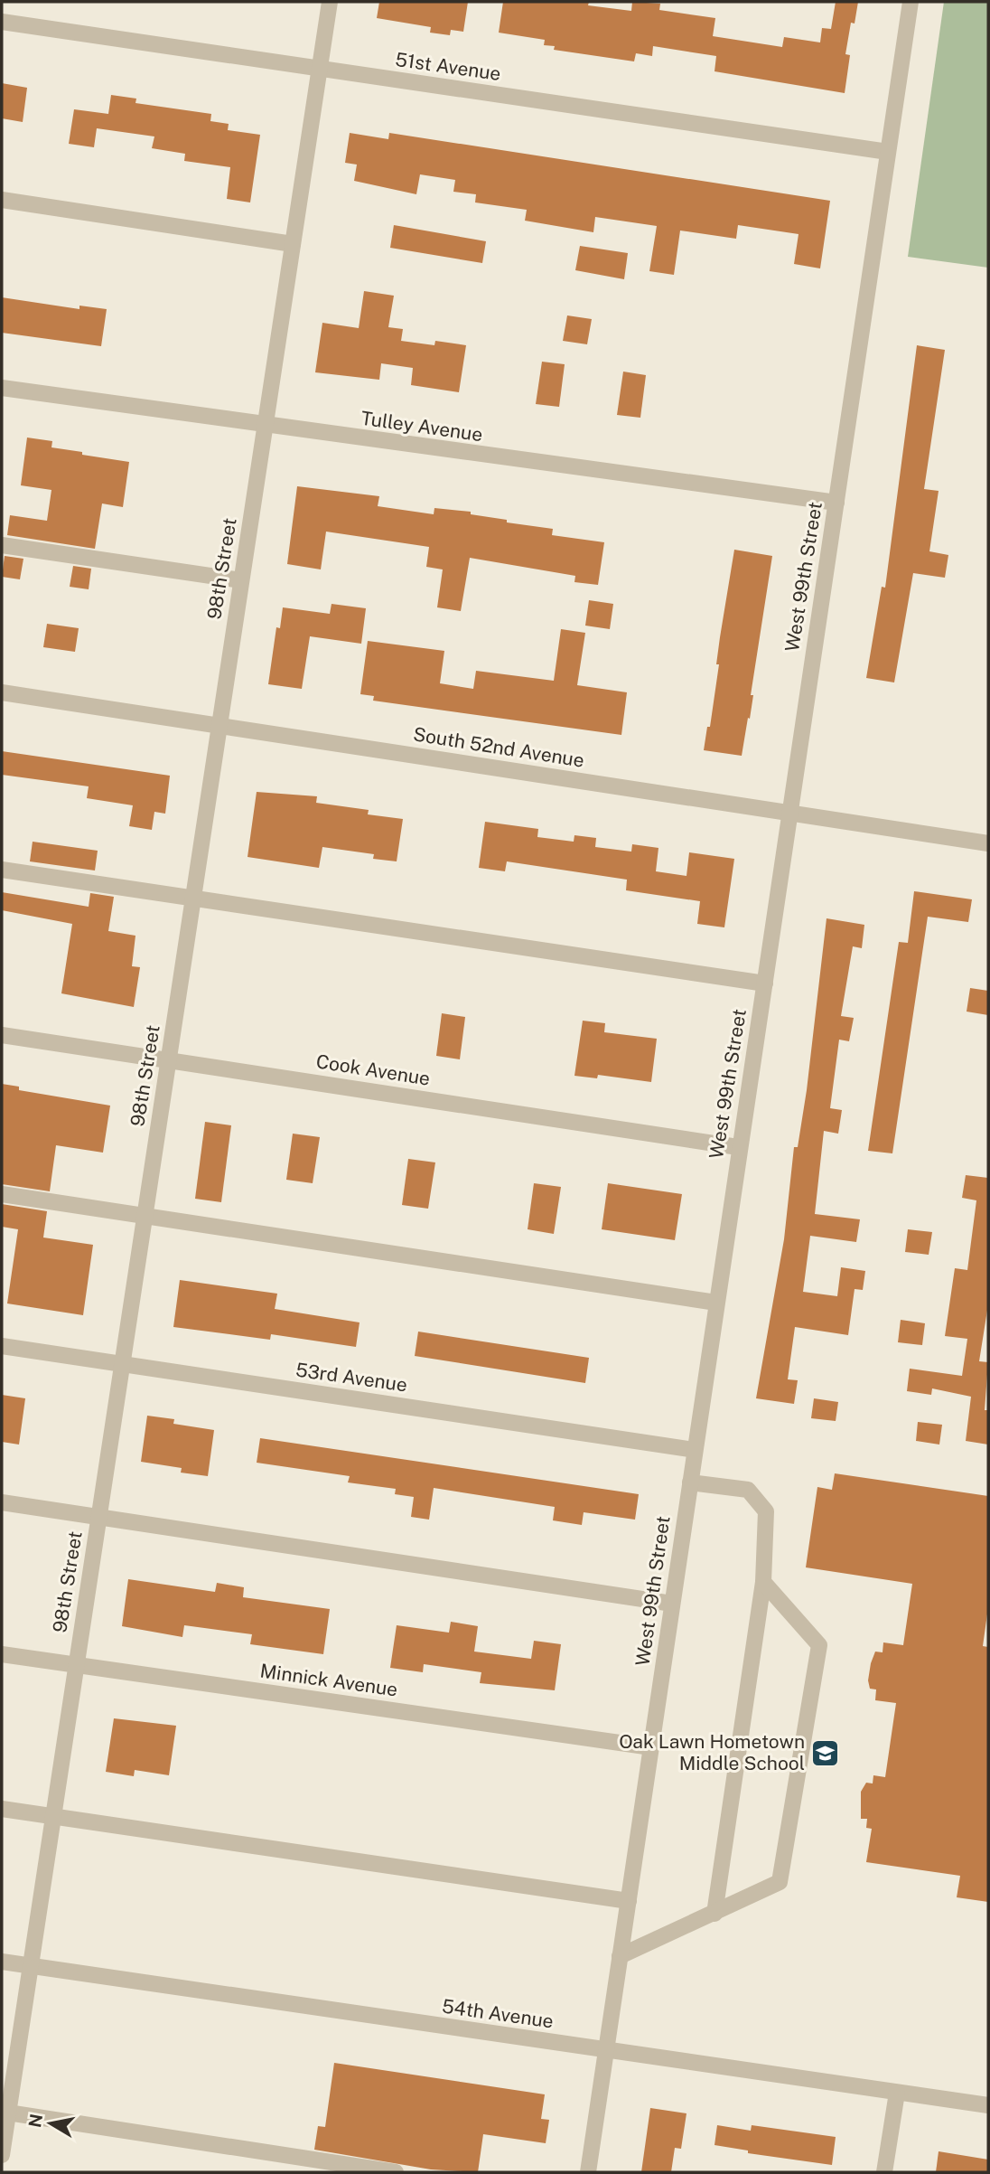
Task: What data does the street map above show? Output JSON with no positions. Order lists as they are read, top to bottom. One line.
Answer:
{"streets":{"street":["51st Avenue","Tulley Avenue","98th Street","West 99th Street","South 52nd Avenue","Cook Avenue","53rd Avenue","Minnick Avenue","54th Avenue"]},"crossings":[["51st Avenue","98th Street"],["51st Avenue","West 99th Street"],["Tulley Avenue","98th Street"],["Tulley Avenue","West 99th Street"],["98th Street","South 52nd Avenue"],["98th Street","Cook Avenue"],["98th Street","53rd Avenue"],["98th Street","Minnick Avenue"],["98th Street","54th Avenue"],["West 99th Street","South 52nd Avenue"],["West 99th Street","Cook Avenue"],["West 99th Street","53rd Avenue"],["West 99th Street","Minnick Avenue"],["West 99th Street","54th Avenue"]],"places":{"school or university":["Oak Lawn Hometown Middle School"]},"north":"left"}
